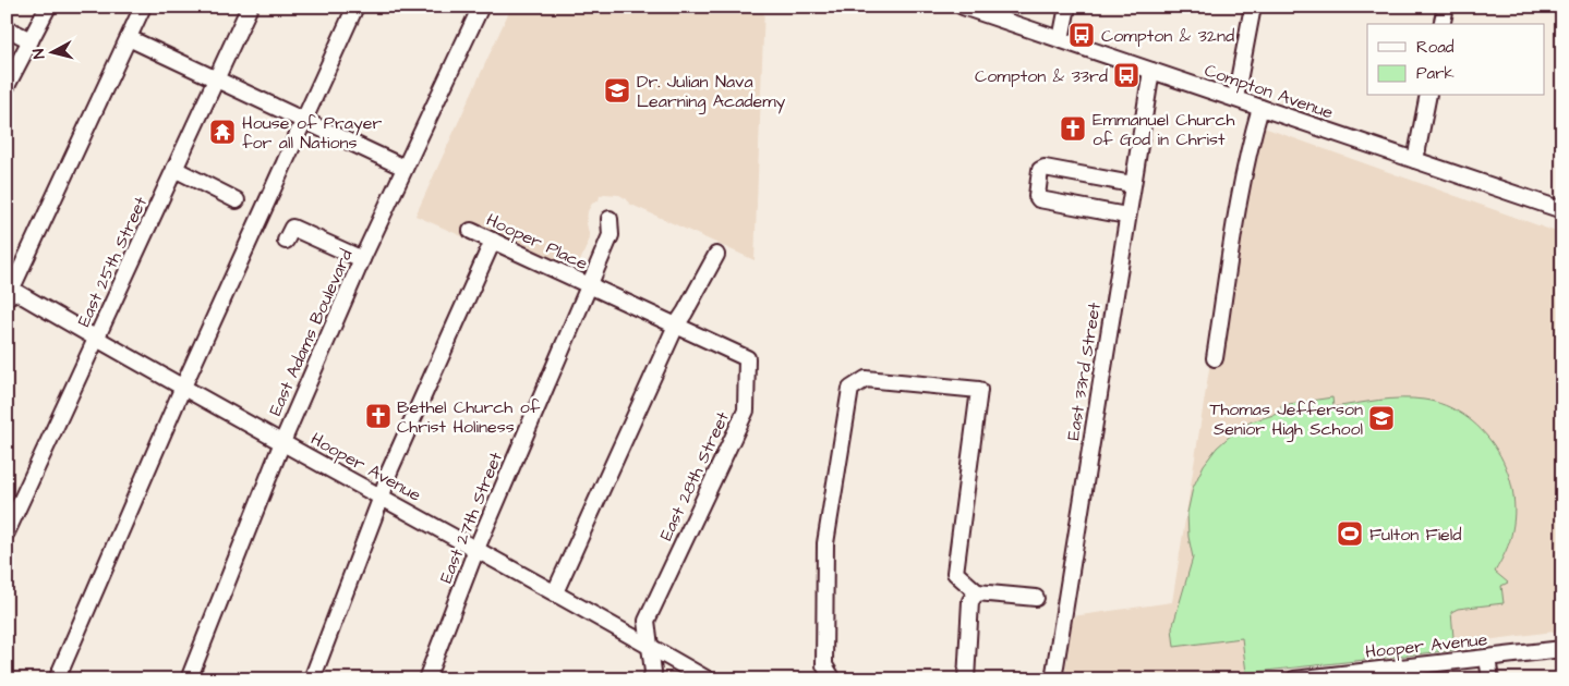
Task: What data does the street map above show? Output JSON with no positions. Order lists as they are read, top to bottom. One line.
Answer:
{"streets":{"street":["Compton Avenue","Hooper Place","East 25th Street","East Adams Boulevard","East 33rd Street","Hooper Avenue","East 28th Street","East 27th Street"]},"crossings":[["Compton Avenue","East 33rd Street"],["Hooper Place","East 28th Street"],["Hooper Place","East 27th Street"],["East 25th Street","Hooper Avenue"],["East Adams Boulevard","Hooper Avenue"],["Hooper Avenue","East 28th Street"],["Hooper Avenue","East 27th Street"],["East 28th Street","East 27th Street"]],"places":{"bus stop":["Compton & 32nd","Compton & 33rd"],"school or university":["Dr. Julian Nava Learning Academy","Thomas Jefferson Senior High School"],"church":["Emmanuel Church of God in Christ","Bethel Church of Christ Holiness"],"temple":["House of Prayer for all Nations"],"sports":["Fulton Field"]},"legend":["Road","Park"],"north":"left"}
